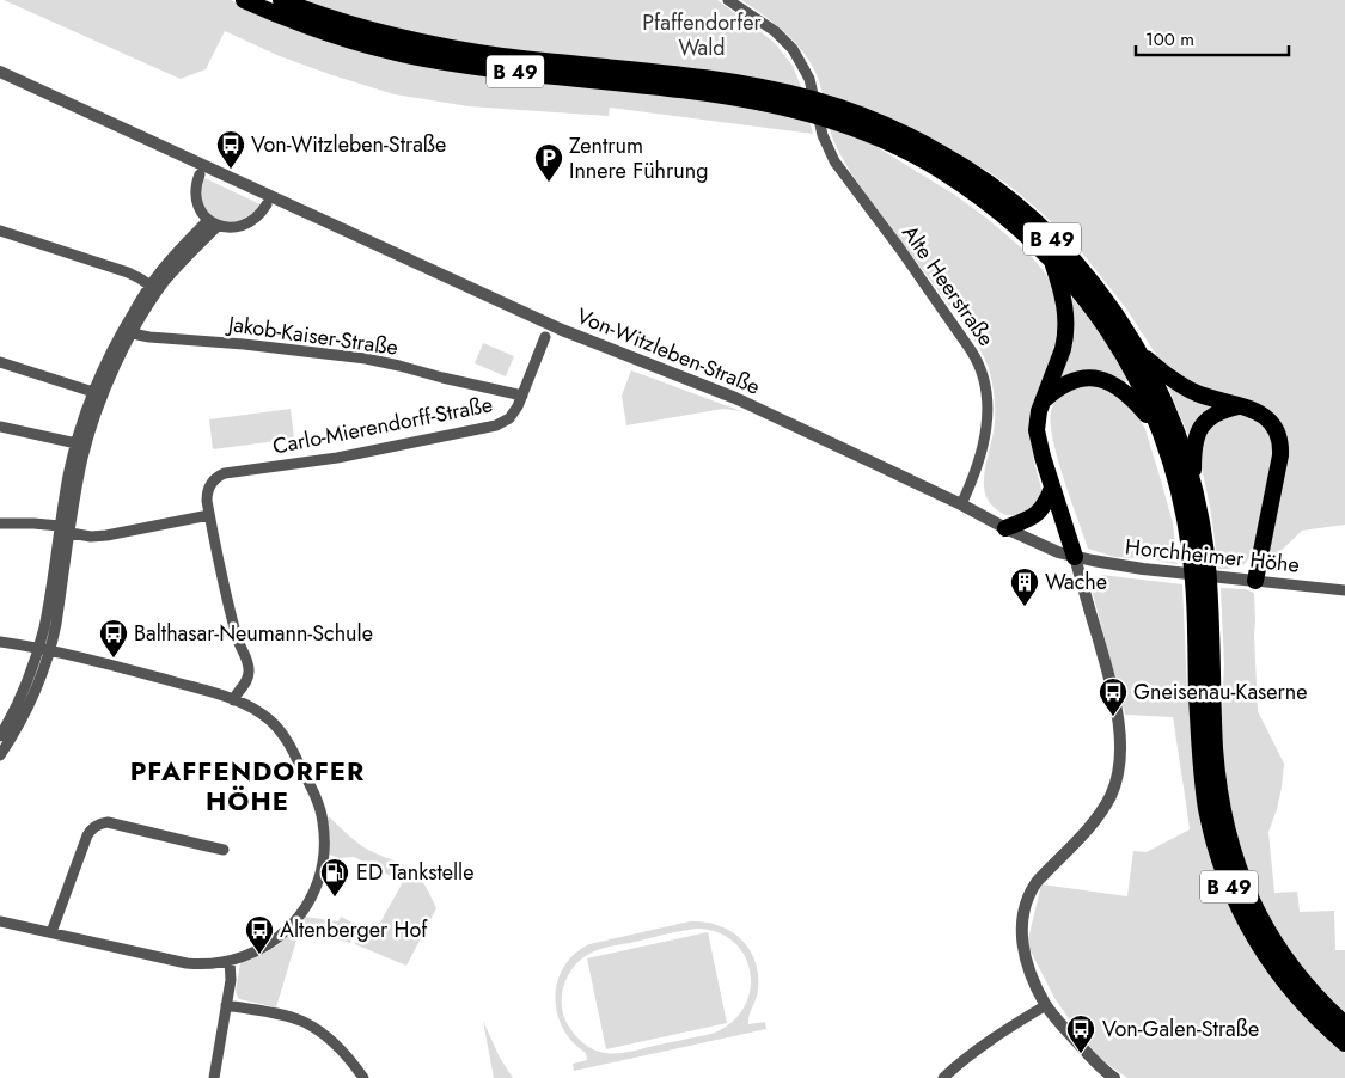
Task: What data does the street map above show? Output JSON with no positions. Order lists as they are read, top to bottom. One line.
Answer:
{"streets":{"highway":["B 49"],"street":["Alte Heerstraße","Jakob-Kaiser-Straße","Von-Witzleben-Straße","Carlo-Mierendorff-Straße","Horchheimer Höhe"]},"crossings":[["Alte Heerstraße","Von-Witzleben-Straße"],["Jakob-Kaiser-Straße","Carlo-Mierendorff-Straße"]],"districts":["PFAFFENDORFER HÖHE"],"parks":["Pfaffendorfer Wald"],"places":{"bus stop":["Von-Witzleben-Straße","Balthasar-Neumann-Schule","Gneisenau-Kaserne","Altenberger Hof","Von-Galen-Straße"],"parking":["Zentrum Innere Führung"],"building":["Wache"],"fuel station":["ED Tankstelle"]},"scale_bar":"100 m"}
